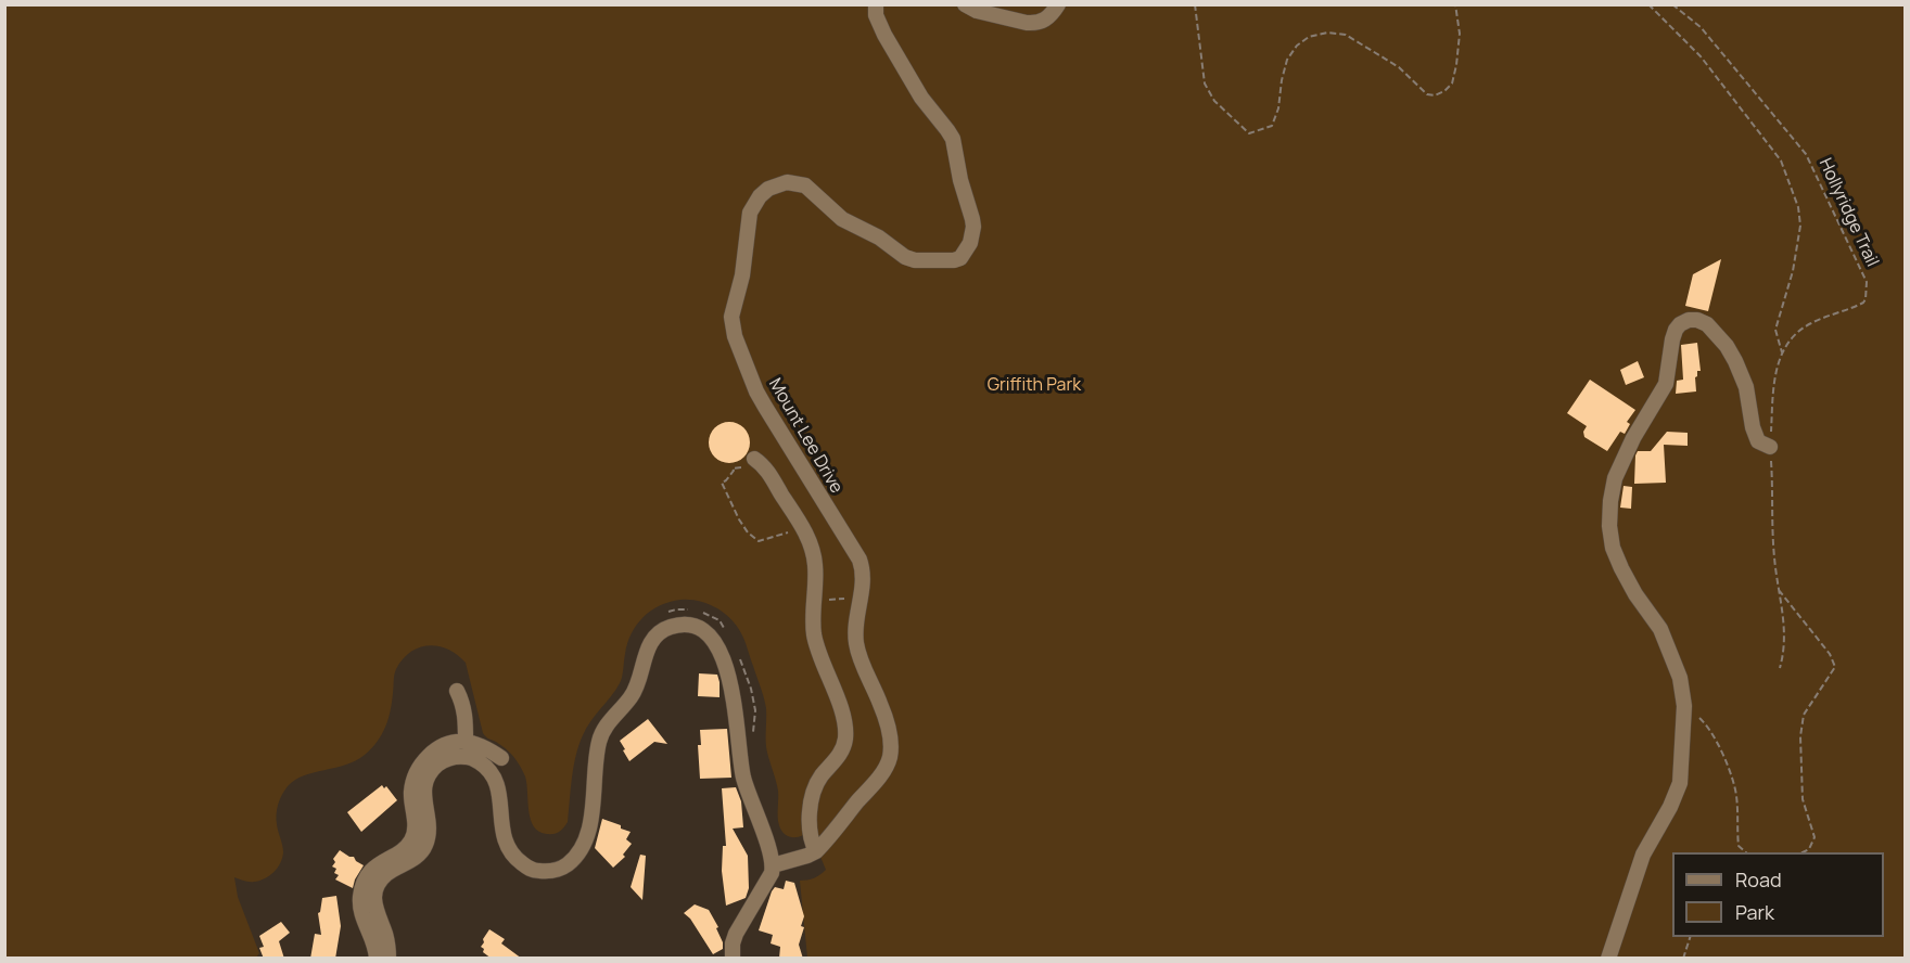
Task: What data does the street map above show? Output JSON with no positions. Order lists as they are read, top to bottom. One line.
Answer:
{"streets":{"street":["Mount Lee Drive"],"path":["Hollyridge Trail"]},"parks":["Griffith Park"],"legend":["Road","Park"]}
